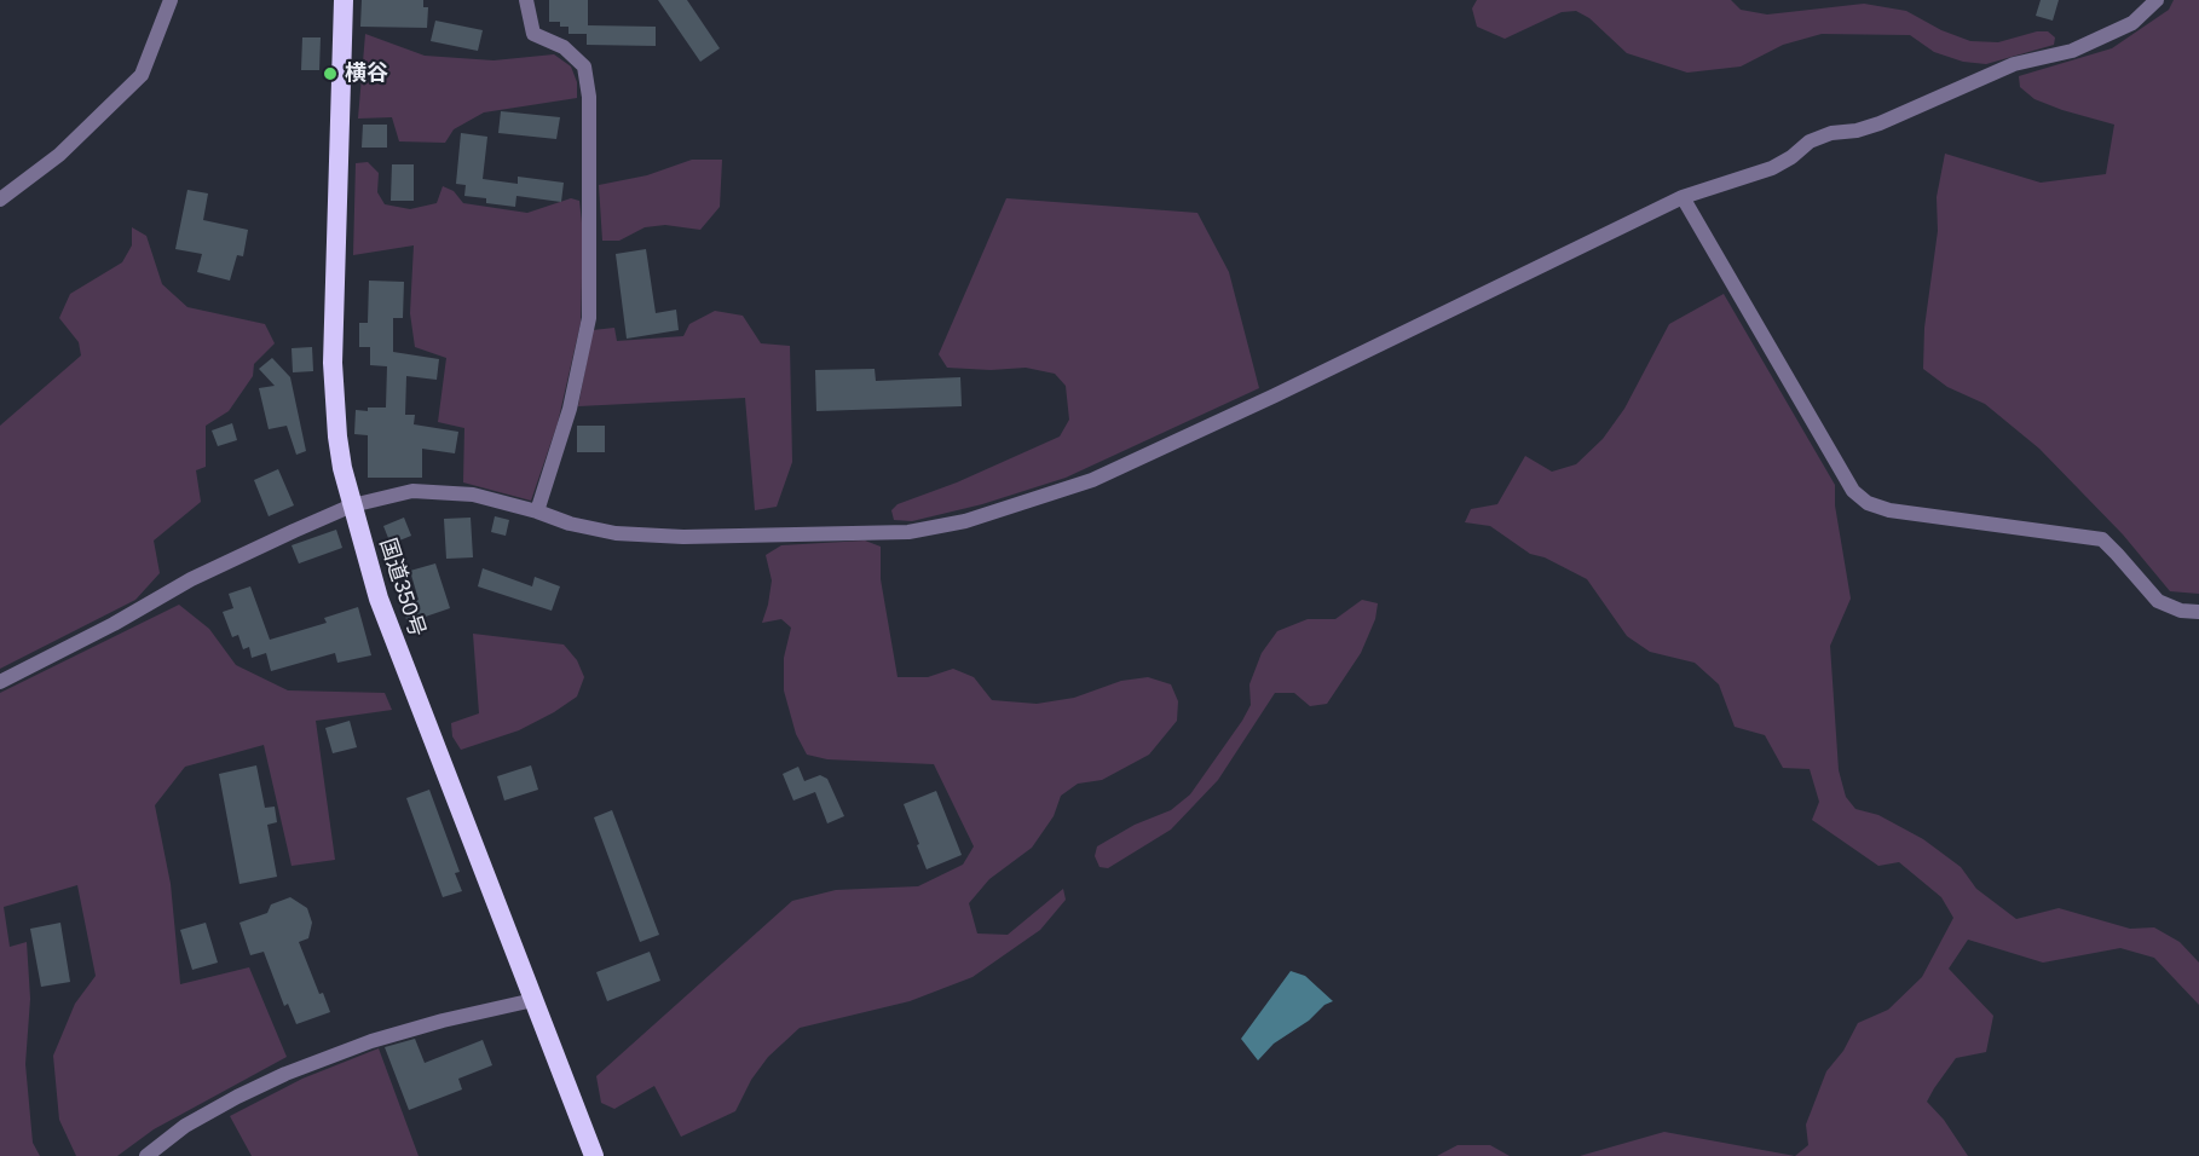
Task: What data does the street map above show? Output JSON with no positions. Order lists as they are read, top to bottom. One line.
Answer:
{"streets":{"highway":["国道350号"]},"places":["横谷"]}
